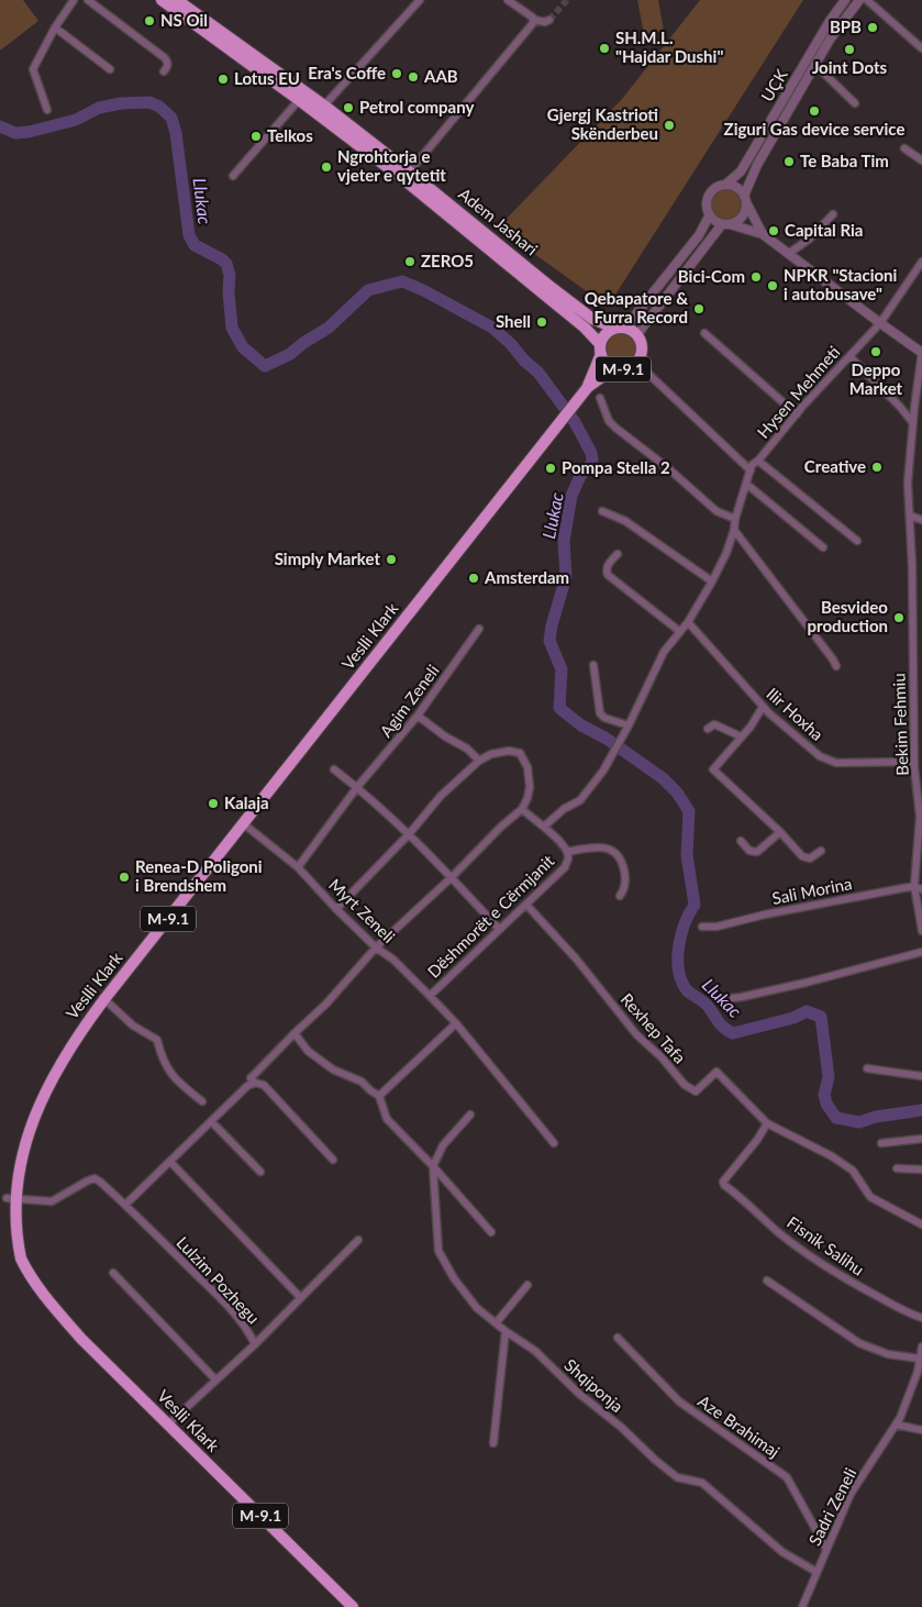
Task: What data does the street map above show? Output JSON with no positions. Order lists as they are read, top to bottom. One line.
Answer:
{"streets":{"main road":["Adem Jashari","M-9.1","Veslli Klark"],"street":["UÇK","Hysen Mehmeti","Agim Zeneli","Ilir Hoxha","Bekim Fehmiu","Sali Morina","Myrt Zeneli","Dëshmorët e Cërmjanit","Rexhep Tafa","Fisnik Salihu","Lulzim Pozhegu","Shqiponja","Aze Brahimaj","Sadri Zeneli"]},"crossings":[["UÇK","Adem Jashari"],["UÇK","M-9.1"],["UÇK","Veslli Klark"],["Adem Jashari","M-9.1"],["Adem Jashari","Veslli Klark"],["M-9.1","Veslli Klark"],["Hysen Mehmeti","Ilir Hoxha"],["Hysen Mehmeti","Dëshmorët e Cërmjanit"],["Veslli Klark","Myrt Zeneli"],["Veslli Klark","Lulzim Pozhegu"],["Agim Zeneli","Myrt Zeneli"],["Ilir Hoxha","Bekim Fehmiu"],["Bekim Fehmiu","Sali Morina"],["Myrt Zeneli","Dëshmorët e Cërmjanit"],["Dëshmorët e Cërmjanit","Rexhep Tafa"],["Rexhep Tafa","Fisnik Salihu"],["Shqiponja","Sadri Zeneli"],["Aze Brahimaj","Sadri Zeneli"]],"water":["Llukac"],"places":["NS Oil","BPB","SH.M.L. \"Hajdar Dushi\"","Joint Dots","Era's Coffe","AAB","Lotus EU","Petrol company","Ziguri Gas device service","Gjergj Kastrioti Skënderbeu","Telkos","Te Baba Tim","Ngrohtorja e vjeter e qytetit","Capital Ria","ZERO5","Bici-Com","NPKR \"Stacioni i autobusave\"","Qebapatore & Furra Record","Shell","Deppo Market","Creative","Pompa Stella 2","Simply Market","Amsterdam","Besvideo production","Kalaja","Renea-D Poligoni i Brendshem"]}
